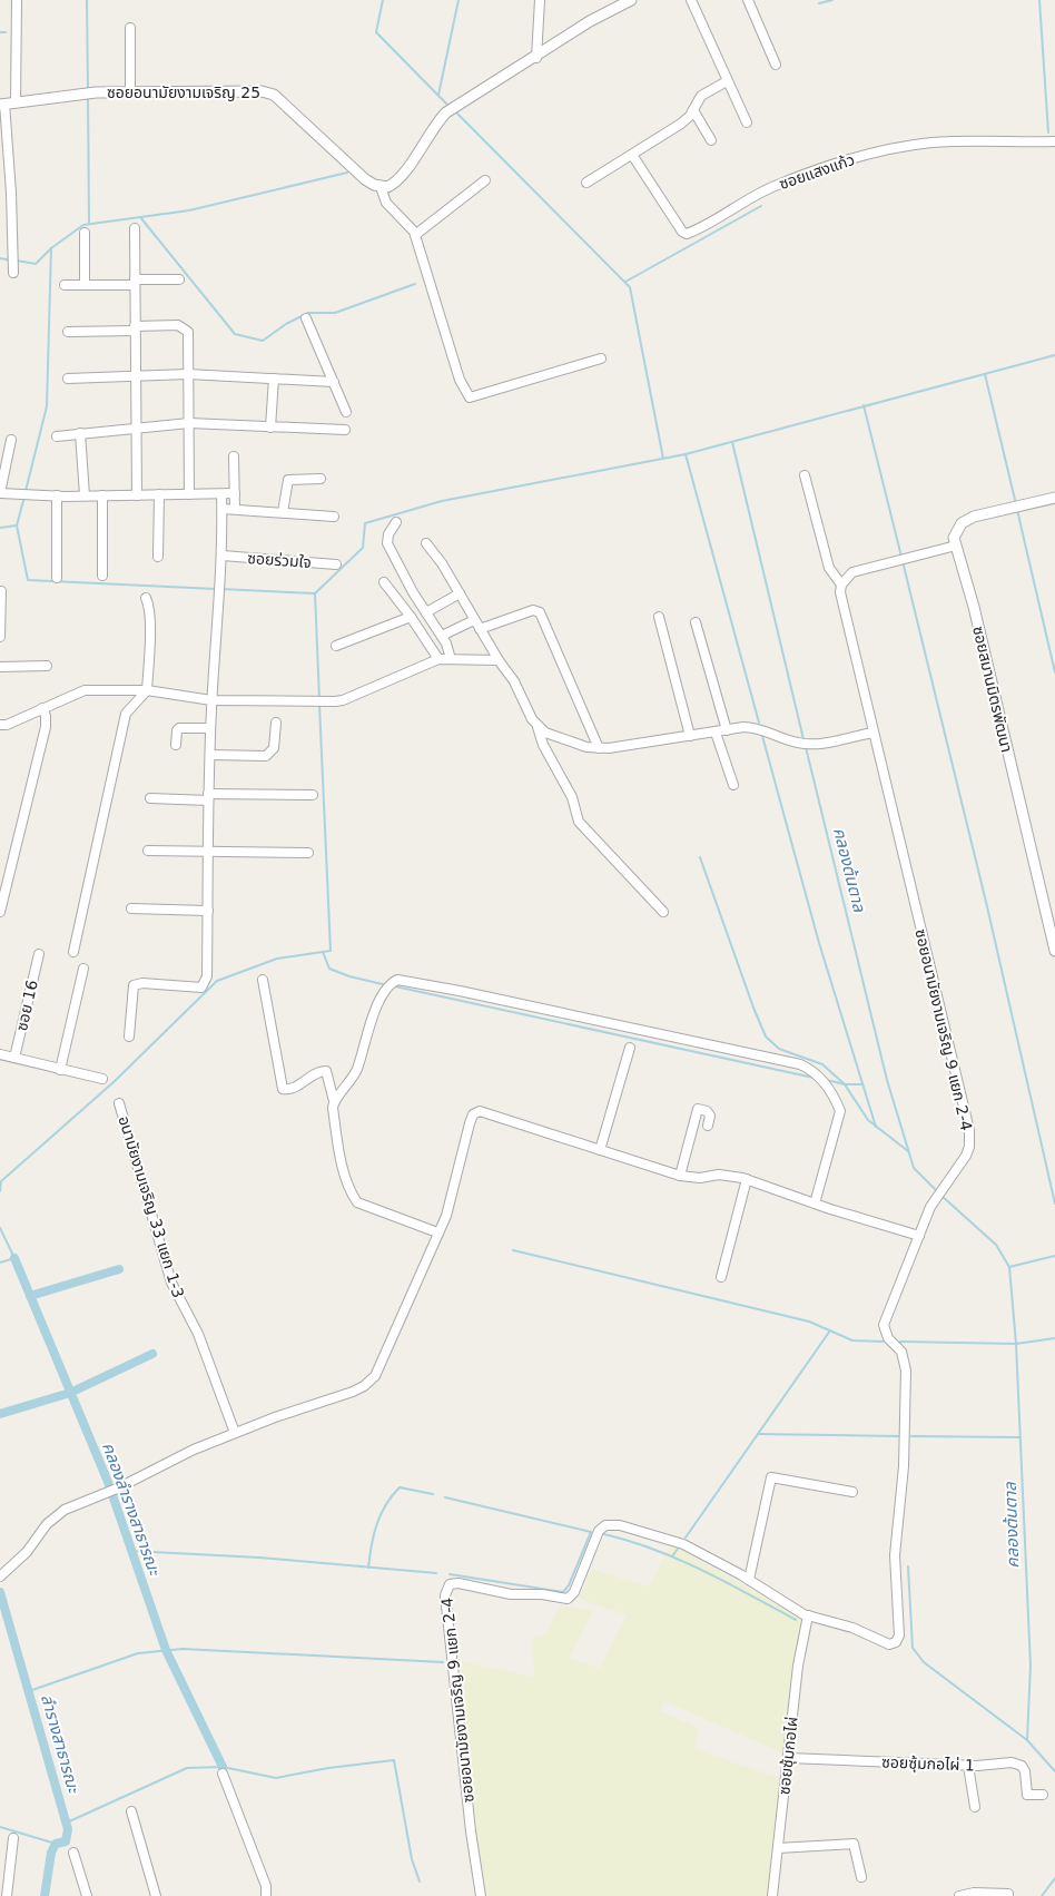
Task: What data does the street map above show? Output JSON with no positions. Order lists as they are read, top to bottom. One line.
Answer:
{"streets":{"street":["ซอยอนามัยงามเจริญ 25","ซอยแสงแก้ว","ซอยร่วมใจ","ซอยสมานมิตรพัฒนา","ซอย 16","ซอยอนามัยงามเจริญ 9 แยก 2-4","อนามัยงามเจริญ 33 แยก 1-3","ซอยซุ้มกอไผ่","ซอยซุ้มกอไผ่ 1"]},"crossings":[["ซอยอนามัยงามเจริญ 9 แยก 2-4","ซอยซุ้มกอไผ่"],["ซอยซุ้มกอไผ่","ซอยซุ้มกอไผ่ 1"]],"water":["คลองต้นตาล","คลองลำรางสาธารณะ","ลำรางสาธารณะ"]}
